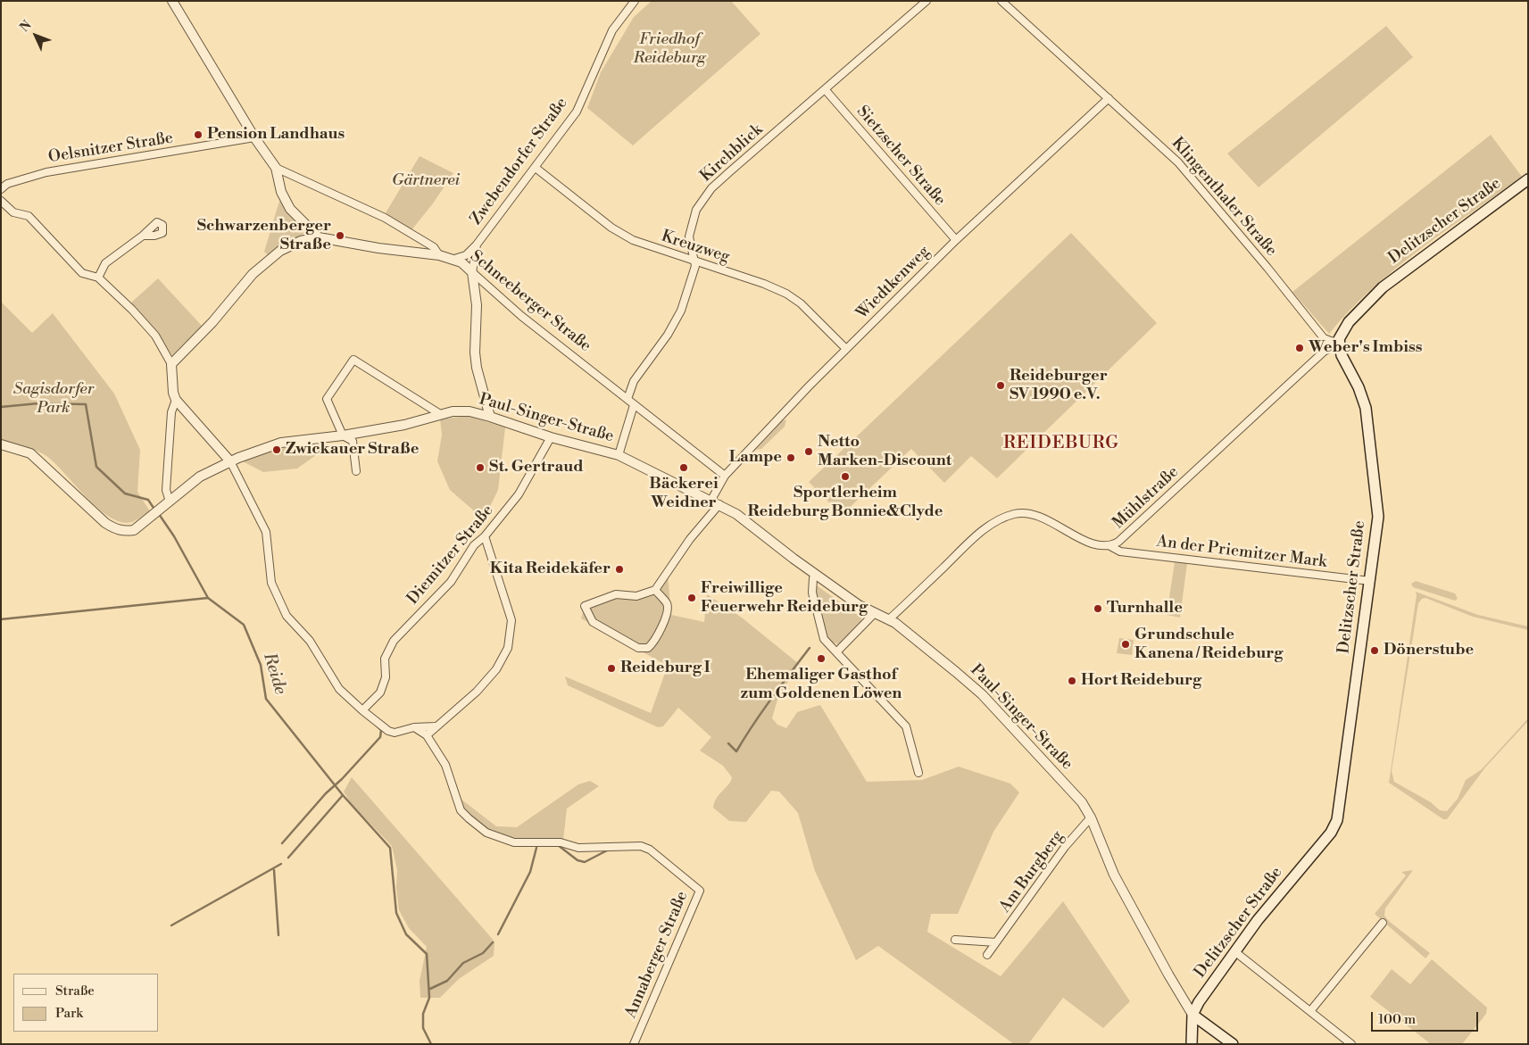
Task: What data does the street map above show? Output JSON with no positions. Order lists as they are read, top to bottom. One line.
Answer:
{"streets":{"main road":["Delitzscher Straße"],"street":["Oelsnitzer Straße","Kirchblick","Sietzscher Straße","Zwebendorfer Straße","Klingenthaler Straße","Kreuzweg","Wiedtkenweg","Schneeberger Straße","Paul-Singer-Straße","Mühlstraße","An der Priemitzer Mark","Diemitzer Straße","Am Burgberg","Annaberger Straße"]},"crossings":[["Kirchblick","Sietzscher Straße"],["Kirchblick","Kreuzweg"],["Kirchblick","Schneeberger Straße"],["Sietzscher Straße","Wiedtkenweg"],["Zwebendorfer Straße","Kreuzweg"],["Zwebendorfer Straße","Schneeberger Straße"],["Zwebendorfer Straße","Paul-Singer-Straße"],["Klingenthaler Straße","Wiedtkenweg"],["Klingenthaler Straße","Mühlstraße"],["Delitzscher Straße","Paul-Singer-Straße"],["Delitzscher Straße","Mühlstraße"],["Delitzscher Straße","An der Priemitzer Mark"],["Kreuzweg","Wiedtkenweg"],["Wiedtkenweg","Schneeberger Straße"],["Wiedtkenweg","Paul-Singer-Straße"],["Schneeberger Straße","Paul-Singer-Straße"],["Paul-Singer-Straße","Mühlstraße"],["Paul-Singer-Straße","Diemitzer Straße"],["Paul-Singer-Straße","Am Burgberg"],["Mühlstraße","An der Priemitzer Mark"]],"districts":["REIDEBURG"],"water":["Reide"],"parks":["Friedhof Reideburg","Gärtnerei","Sagisdorfer Park"],"places":["Pension Landhaus","Schwarzenberger Straße","Weber's Imbiss","Reideburger SV 1990 e.V.","Zwickauer Straße","Netto Marken-Discount","Lampe","St. Gertraud","Bäckerei Weidner","Sportlerheim Reideburg Bonnie&Clyde","Kita Reidekäfer","Freiwillige Feuerwehr Reideburg","Turnhalle","Grundschule Kanena / Reideburg","Dönerstube","Ehemaliger Gasthof zum Goldenen Löwen","Reideburg I","Hort Reideburg"],"legend":["Straße","Park"],"scale_bar":"100 m","north":"top left"}
